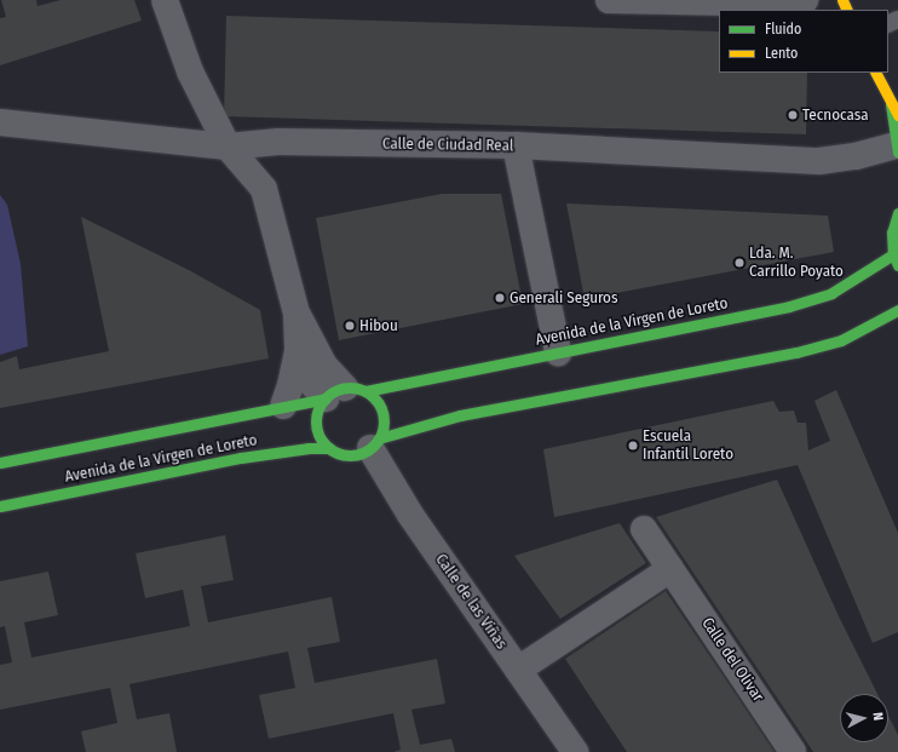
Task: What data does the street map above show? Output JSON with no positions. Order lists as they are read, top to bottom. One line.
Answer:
{"streets":{"street":["Calle de Ciudad Real","Avenida de la Virgen de Loreto","Calle de las Viñas","Calle del Olivar"]},"crossings":[["Avenida de la Virgen de Loreto","Calle de las Viñas"]],"places":["Tecnocasa","Lda. M. Carrillo Poyato","Generali Seguros","Hibou","Escuela Infantil Loreto"],"legend":["Fluido","Lento"],"north":"right"}
